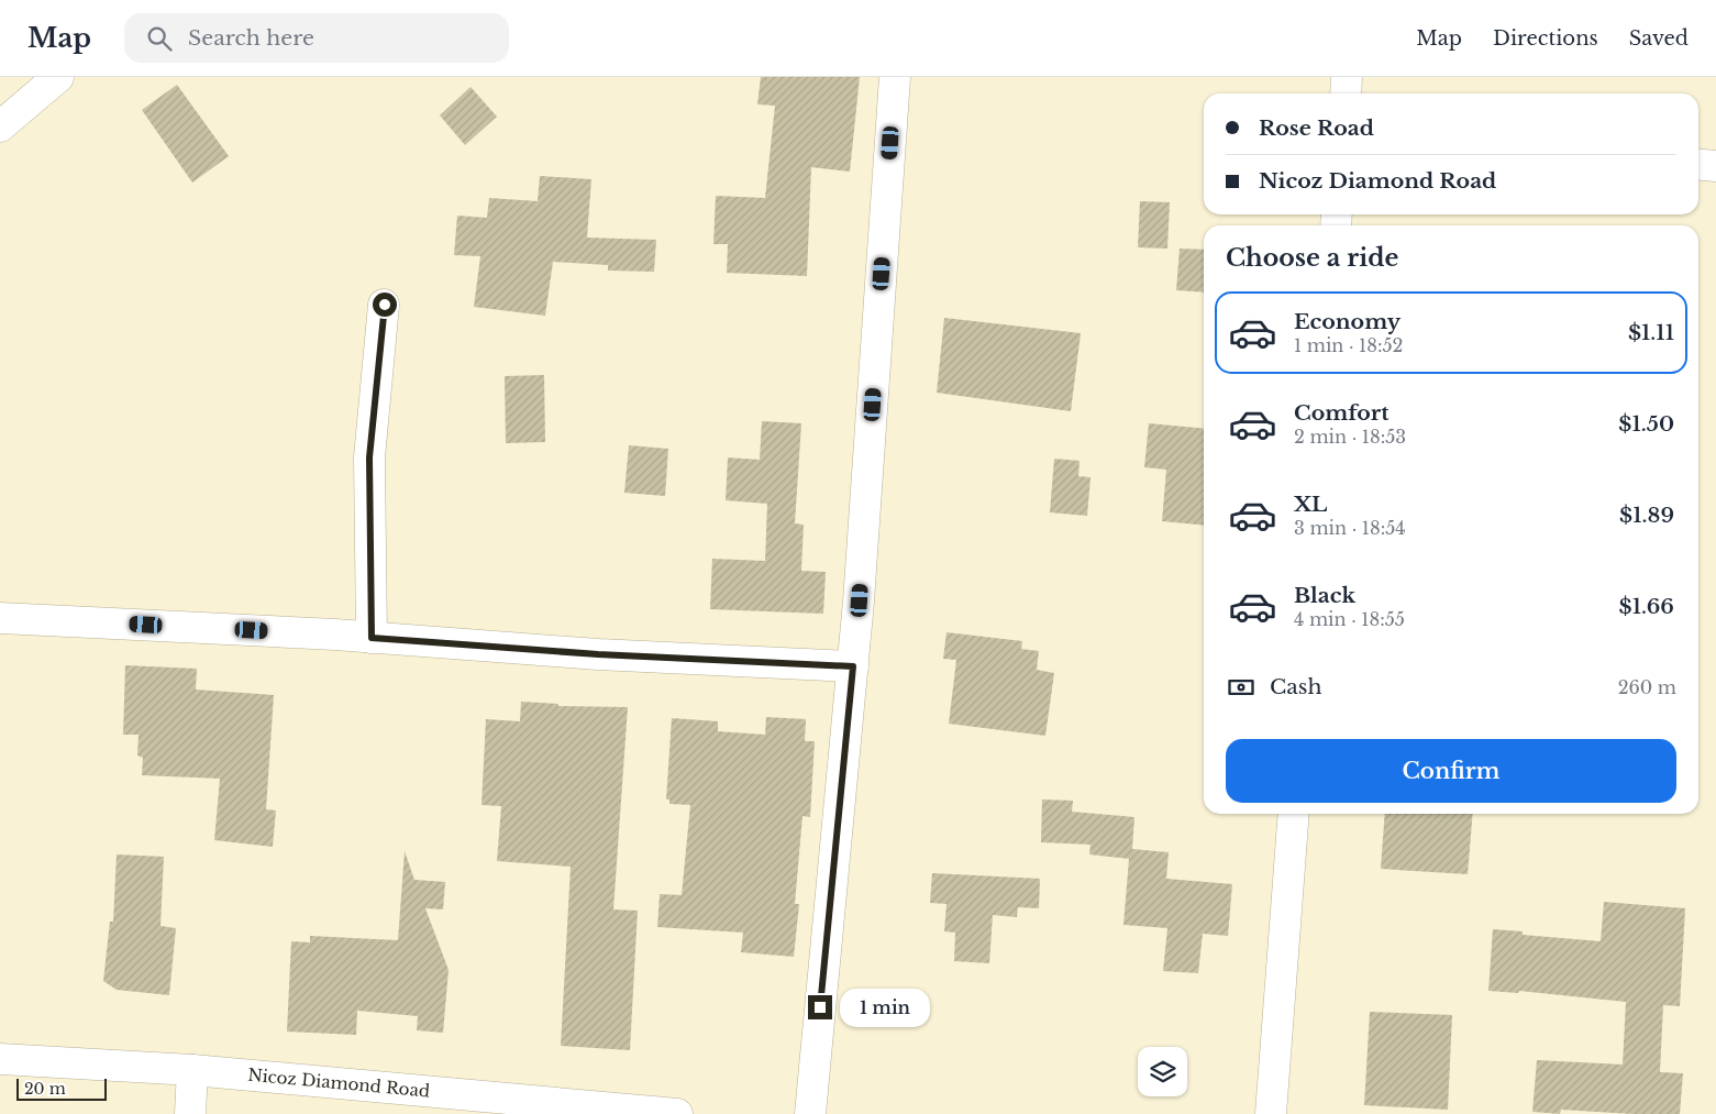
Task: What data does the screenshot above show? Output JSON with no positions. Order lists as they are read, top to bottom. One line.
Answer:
{"streets":{"street":["Nicoz Diamond Road"]},"scale_bar":"20 m","page":{"header":"Map","search":"Search here","nav":["Map","Directions","Saved"],"banner":["Rose Road","Nicoz Diamond Road"],"heading":"Choose a ride","list":[{"name":"Economy","note":"1 min · 18:52","value":"$1.11"},{"name":"Comfort","note":"2 min · 18:53","value":"$1.50"},{"name":"XL","note":"3 min · 18:54","value":"$1.89"},{"name":"Black","note":"4 min · 18:55","value":"$1.66"}],"pay":["Cash","260 m"],"buttons":"Confirm","bubble":"1 min","scale":"20 m"}}
